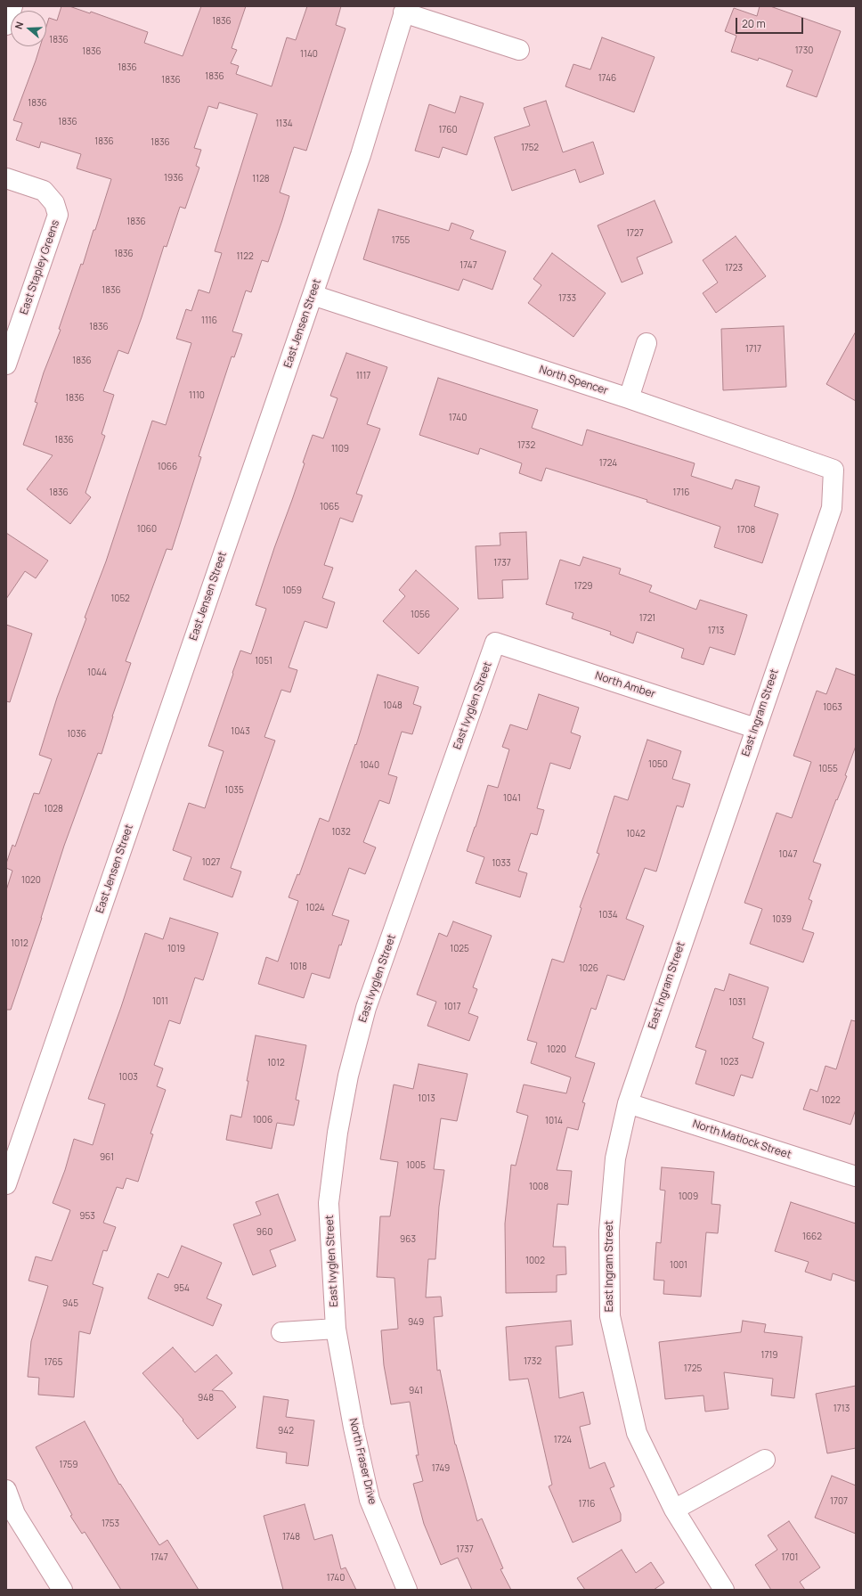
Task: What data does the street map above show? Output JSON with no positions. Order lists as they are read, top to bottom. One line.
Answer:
{"streets":{"street":["East Stapley Greens","East Jensen Street","North Spencer","North Amber","East Ivyglen Street","East Ingram Street","North Matlock Street","North Fraser Drive"]},"crossings":[["East Jensen Street","North Spencer"],["North Spencer","East Ingram Street"],["North Amber","East Ivyglen Street"],["North Amber","East Ingram Street"],["East Ivyglen Street","North Fraser Drive"],["East Ingram Street","North Matlock Street"]],"house_numbers":["1836","1836","1730","1836","1140","1836","1836","1746","1836","1836","1836","1134","1760","1836","1836","1752","1936","1128","1836","1727","1755","1836","1122","1747","1723","1836","1733","1116","1836","1717","1836","1117","1110","1836","1740","1836","1732","1109","1724","1066","1836","1716","1065","1060","1708","1737","1729","1059","1052","1056","1721","1713","1051","1044","1048","1063","1043","1036","1050","1040","1055","1035","1041","1028","1032","1042","1047","1027","1033","1020","1024","1034","1039","1012","1019","1025","1018","1026","1011","1031","1017","1020","1023","1012","1003","1013","1022","1006","1014","961","1005","1008","1009","953","960","1662","963","1002","1001","954","945","949","1719","1732","1765","1725","941","948","1713","942","1724","1759","1749","1707","1716","1753","1748","1737","1747","1701","1740"],"scale_bar":"20 m","north":"left"}
